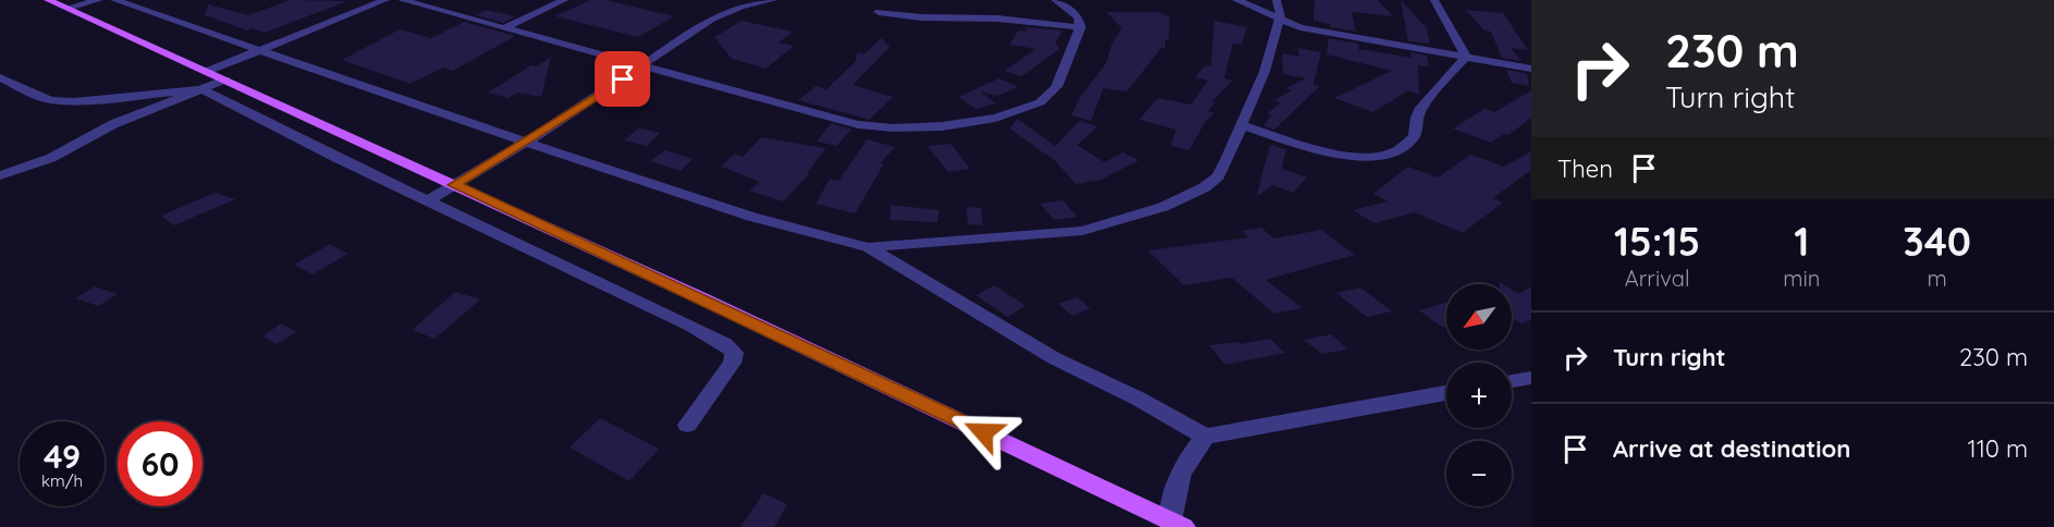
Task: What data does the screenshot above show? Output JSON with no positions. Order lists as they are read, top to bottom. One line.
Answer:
{"north":"bottom left","page":{"turn":["230 m","Turn right"],"then":"Then","eta":["15:15","Arrival","1","min","340","m"],"map_buttons":["+","−"],"list":[{"name":"Turn right","value":"230 m"},{"name":"Arrive at destination","value":"110 m"}],"speed":"49 km/h","limit":"60"}}
